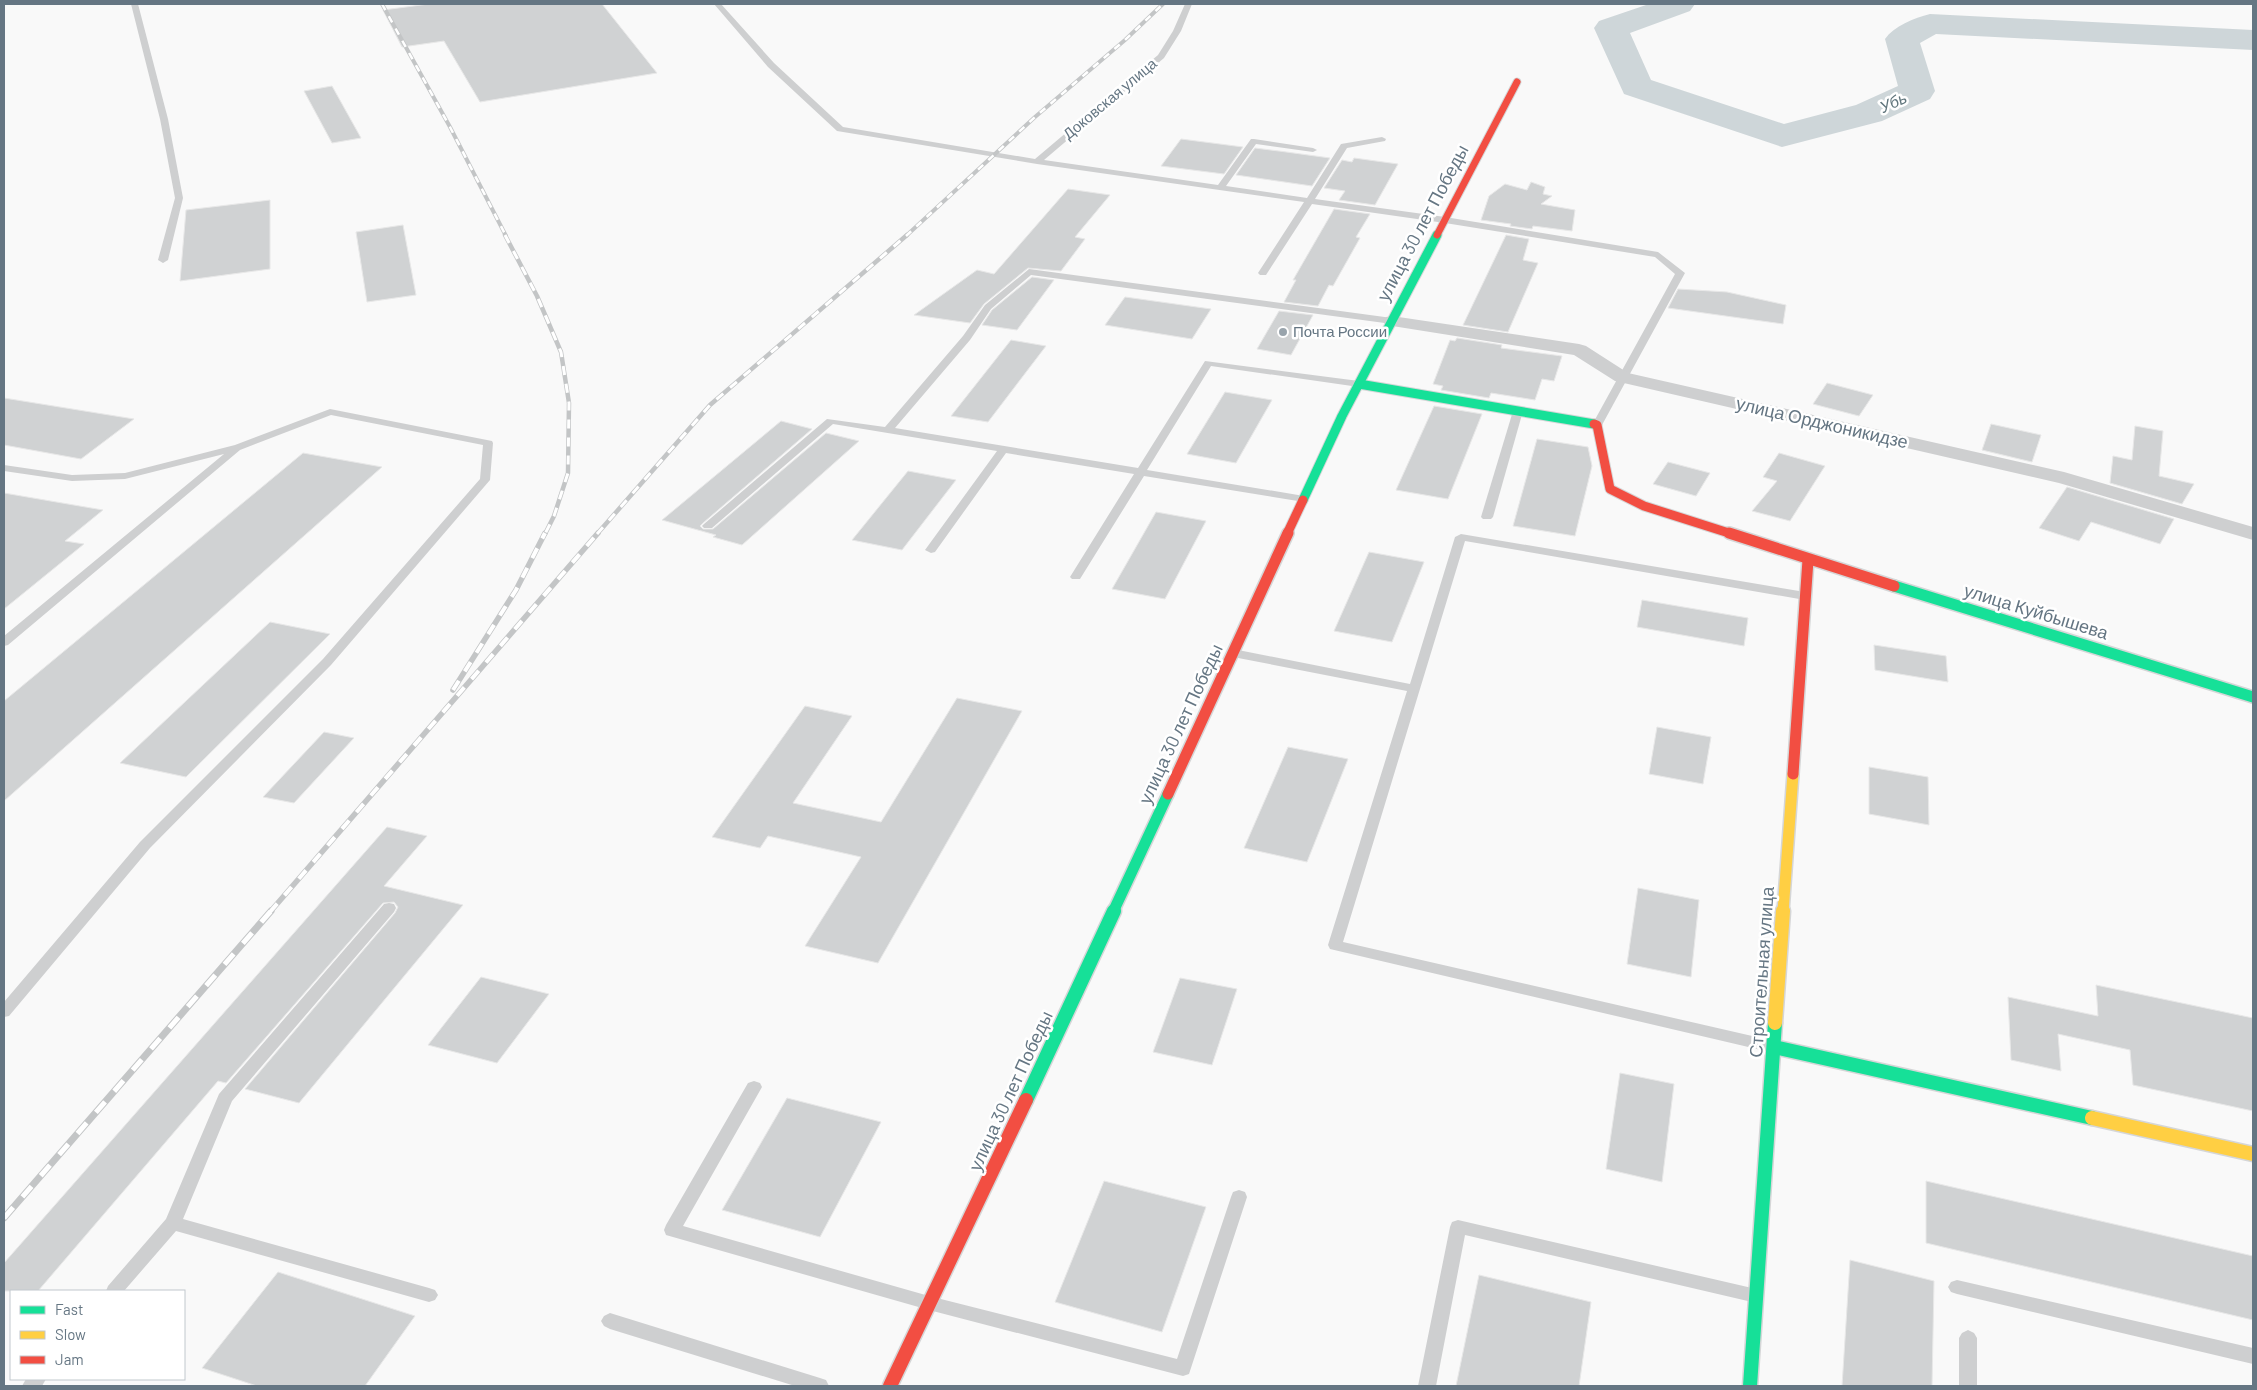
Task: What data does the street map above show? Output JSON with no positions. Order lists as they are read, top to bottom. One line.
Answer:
{"streets":{"street":["улица 30 лет Победы","улица Орджоникидзе","улица Куйбышева","Строительная улица"],"lane":["Доковская улица"]},"crossings":[["улица 30 лет Победы","улица Орджоникидзе"],["улица Куйбышева","Строительная улица"]],"water":["Убь"],"places":["Почта России"],"legend":["Fast","Slow","Jam"]}
